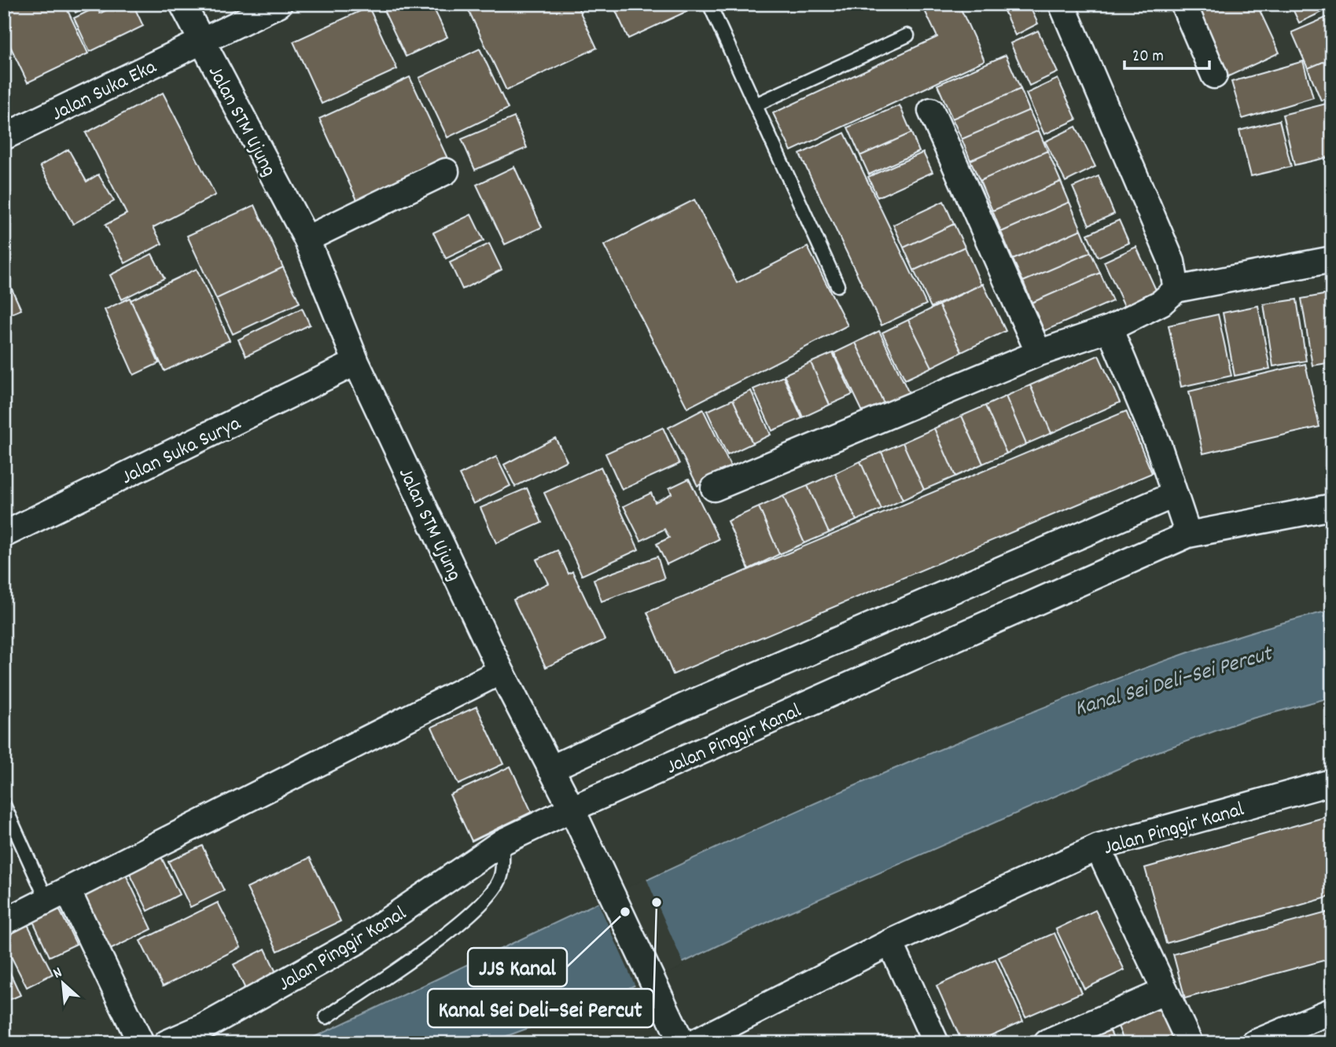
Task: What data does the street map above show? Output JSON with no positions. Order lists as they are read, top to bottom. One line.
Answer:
{"streets":{"street":["Jalan Suka Eka","Jalan STM Ujung","Jalan Suka Surya","Jalan Pinggir Kanal"]},"crossings":[["Jalan Suka Eka","Jalan STM Ujung"],["Jalan STM Ujung","Jalan Suka Surya"],["Jalan STM Ujung","Jalan Pinggir Kanal"]],"water":["Kanal Sei Deli–Sei Percut"],"places":["Kanal Sei Deli–Sei Percut","JJS Kanal"],"scale_bar":"20 m","north":"top left"}
